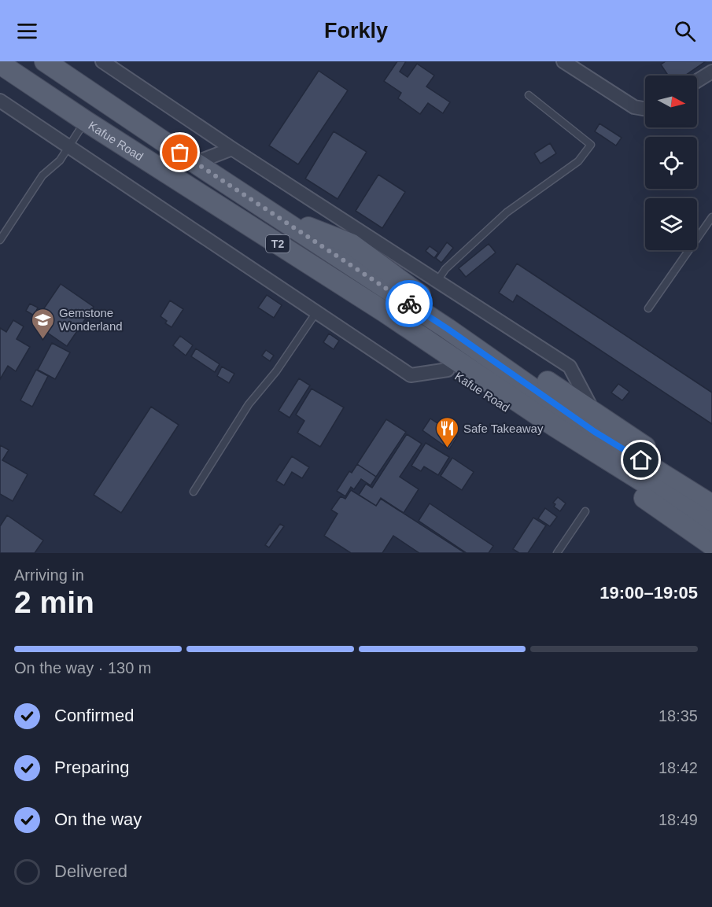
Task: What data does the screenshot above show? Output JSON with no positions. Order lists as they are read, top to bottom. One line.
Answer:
{"streets":{"main road":["Kafue Road","T2"]},"places":{"school or university":["Gemstone Wonderland"],"restaurant":["Safe Takeaway"]},"north":"right","page":{"header":"Forkly","heading":["2 min","Arriving in","19:00–19:05"],"bar":"On the way · 130 m","list":[["Confirmed","18:35"],["Preparing","18:42"],["On the way","18:49"],"Delivered"]}}
